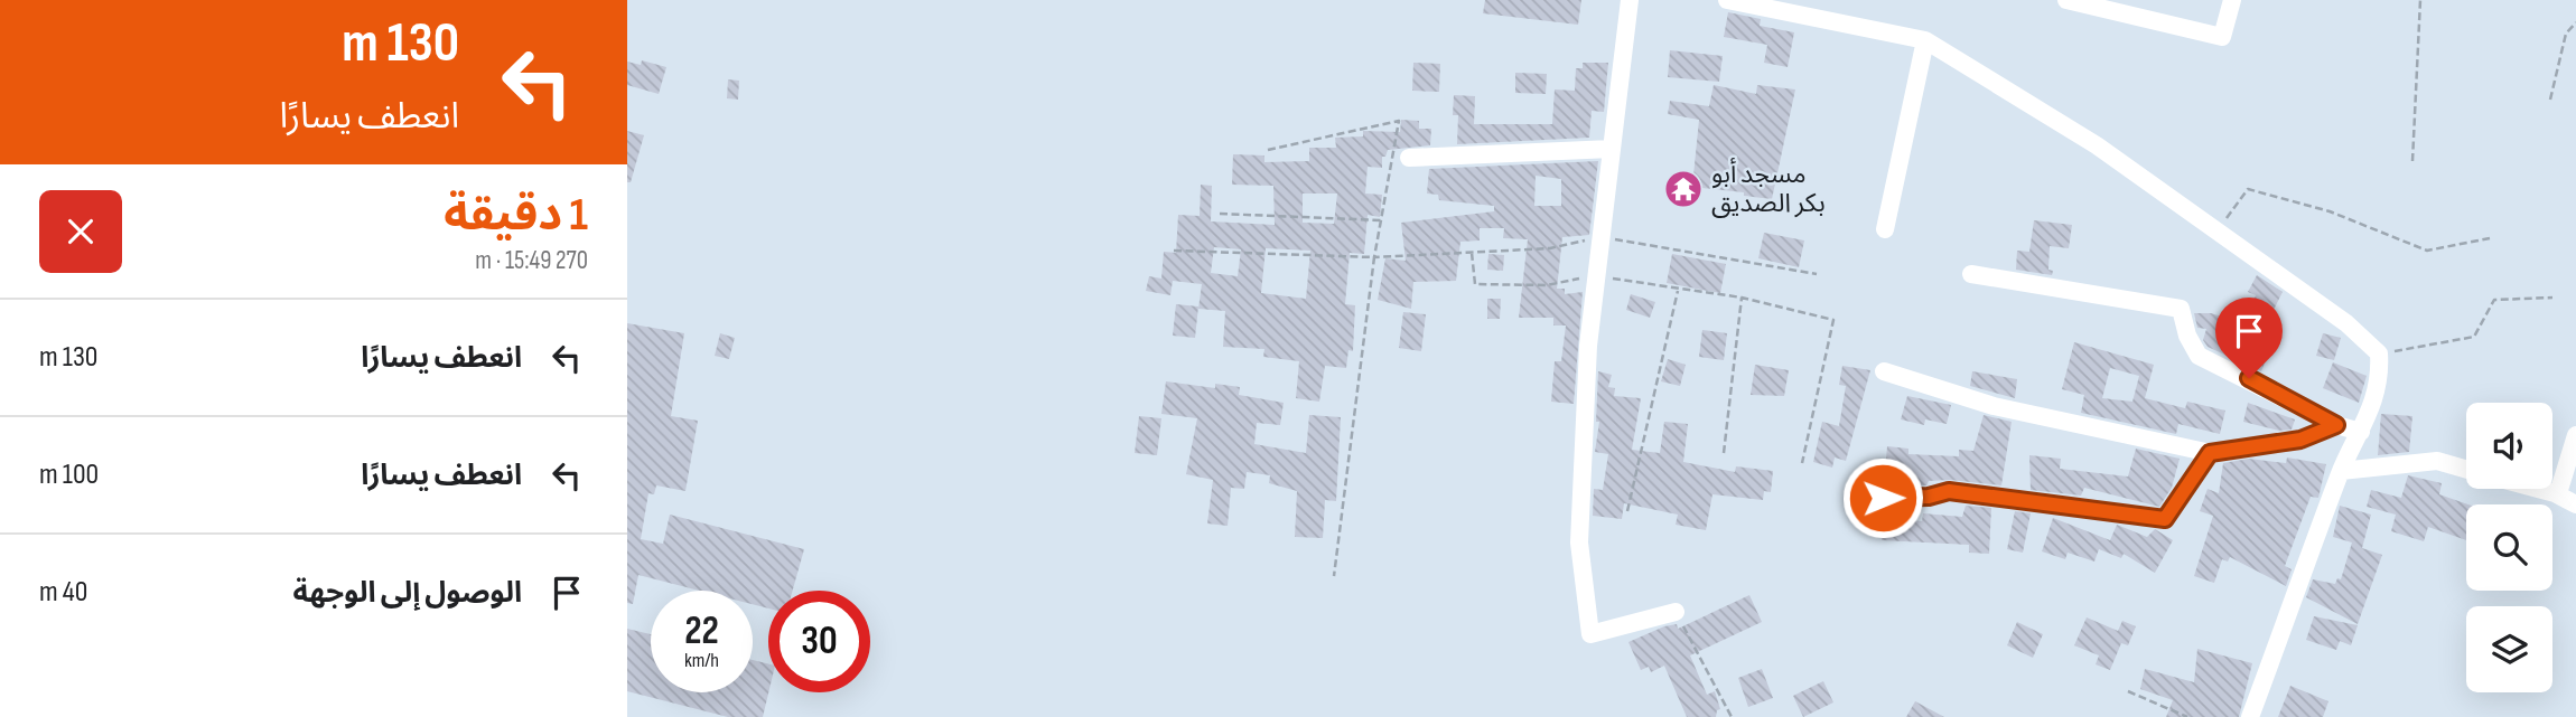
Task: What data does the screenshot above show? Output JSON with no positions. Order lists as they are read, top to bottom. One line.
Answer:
{"places":{"temple":["مسجد أبو بكر الصديق"]},"page":{"turn":["130 m","انعطف يسارًا"],"heading":["1 دقيقة","270 m · 15:49"],"list":[{"name":"انعطف يسارًا","value":"130 m"},{"name":"انعطف يسارًا","value":"100 m"},{"name":"الوصول إلى الوجهة","value":"40 m"}],"speed":"22 km/h","limit":"30"}}
